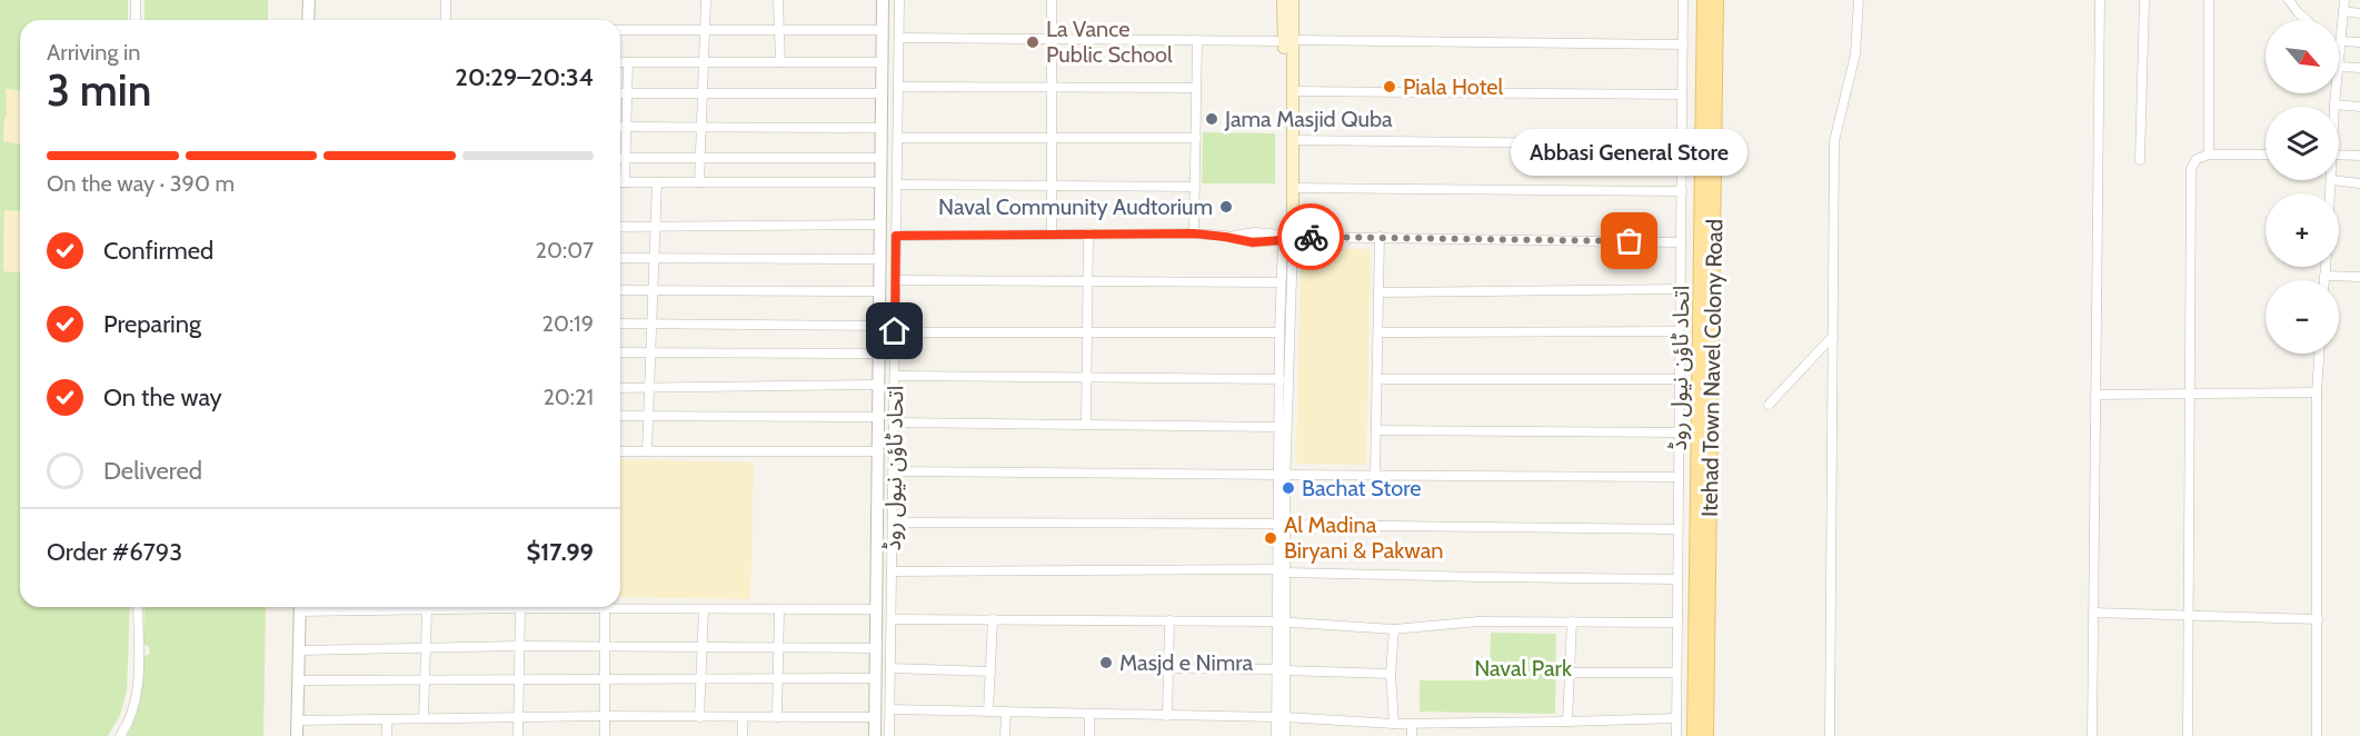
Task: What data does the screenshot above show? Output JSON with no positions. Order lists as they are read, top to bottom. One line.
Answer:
{"streets":{"main road":["Itehad Town Navel Colony Road"],"street":["اتحاد ٹاؤن نیول روڈ"]},"parks":["Naval Park"],"places":["La Vance Public School","Piala Hotel","Jama Masjid Quba","Naval Community Audtorium","Abbasi General Store","Bachat Store","Al Madina Biryani & Pakwan","Masjd e Nimra"],"north":"bottom right","page":{"map_buttons":["+","−"],"heading":["3 min","Arriving in","20:29–20:34"],"panel":["Order #6793","$17.99"],"bubble":"Abbasi General Store","bar":"On the way · 390 m","list":[["Confirmed","20:07"],["Preparing","20:19"],["On the way","20:21"],"Delivered"]}}
